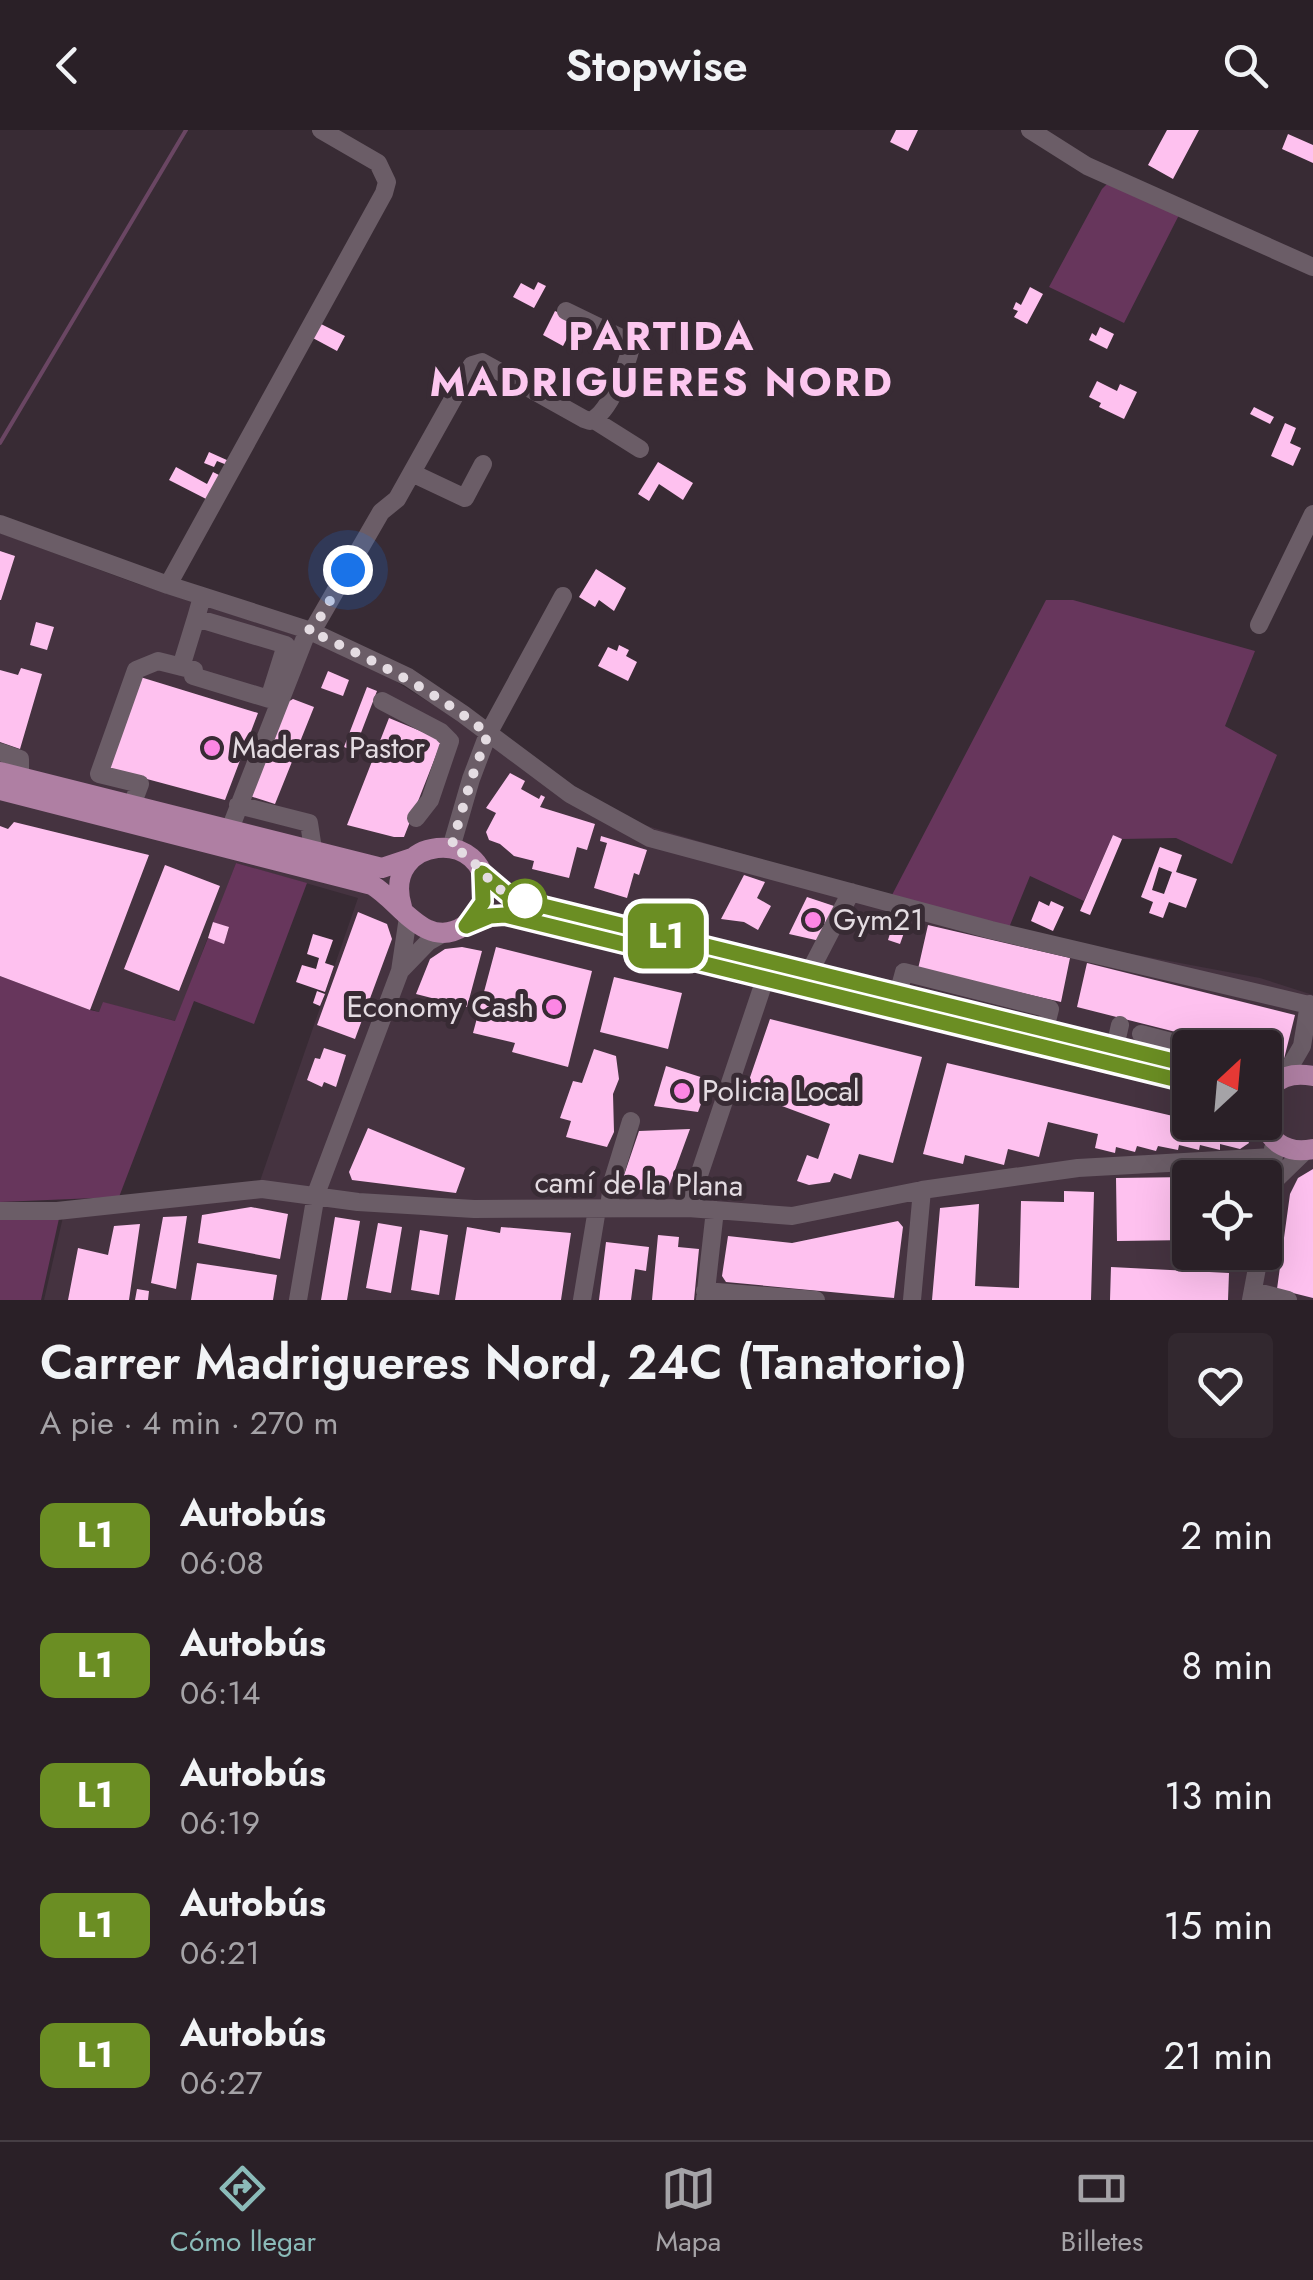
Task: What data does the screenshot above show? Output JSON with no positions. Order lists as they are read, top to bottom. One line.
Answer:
{"streets":{"street":["camí de la Plana"]},"districts":["PARTIDA MADRIGUERES NORD"],"places":["Maderas Pastor","Gym21","Economy Cash","Policia Local"],"lines":["bus line L1"],"north":"top right","page":{"header":"Stopwise","on_map":"L1","heading":["Carrer Madrigueres Nord, 24C (Tanatorio)","A pie · 4 min · 270 m"],"list":[{"mark":"L1","name":"Autobús","note":"06:08","value":"2 min"},{"mark":"L1","name":"Autobús","note":"06:14","value":"8 min"},{"mark":"L1","name":"Autobús","note":"06:19","value":"13 min"},{"mark":"L1","name":"Autobús","note":"06:21","value":"15 min"},{"mark":"L1","name":"Autobús","note":"06:27","value":"21 min"}],"tabs":["Cómo llegar","Mapa","Billetes"]}}
